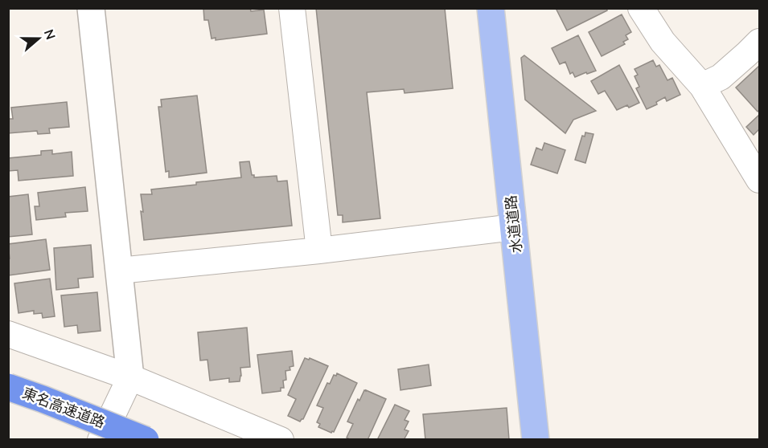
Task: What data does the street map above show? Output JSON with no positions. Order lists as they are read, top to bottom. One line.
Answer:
{"streets":{"highway":["東名高速道路"],"main road":["水道道路"]},"north":"right"}
